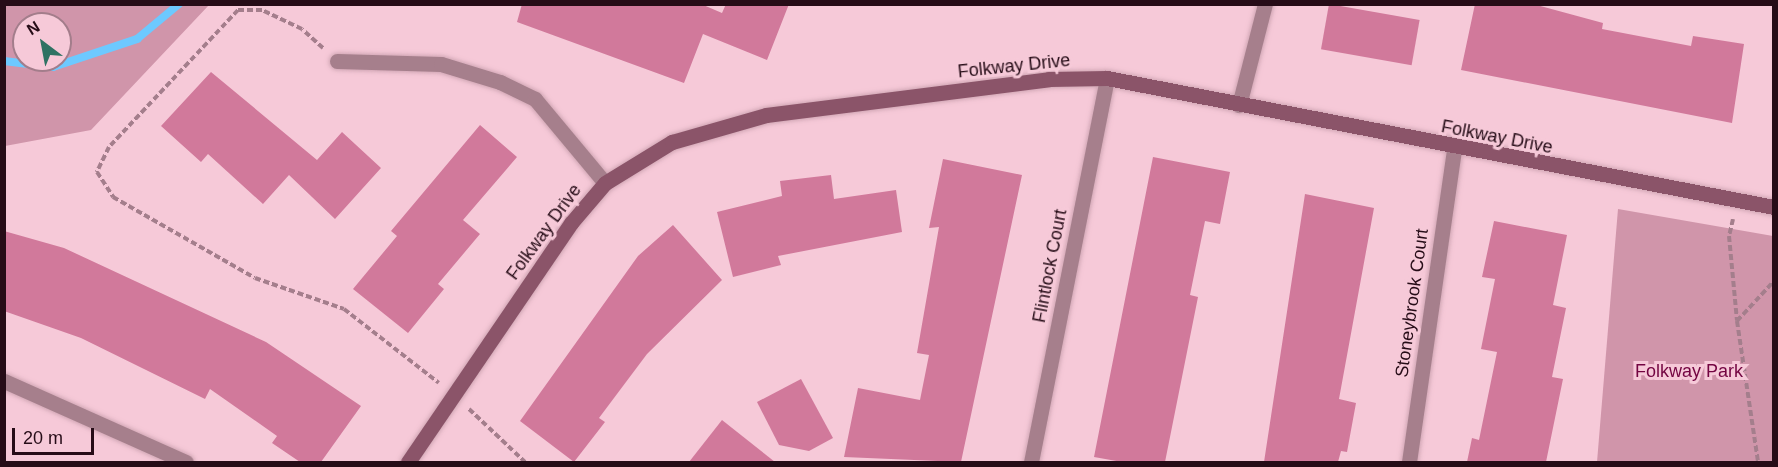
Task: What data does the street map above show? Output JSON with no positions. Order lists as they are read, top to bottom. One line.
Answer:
{"streets":{"street":["Folkway Drive","Flintlock Court","Stoneybrook Court"]},"crossings":[["Folkway Drive","Flintlock Court"],["Folkway Drive","Stoneybrook Court"]],"parks":["Folkway Park"],"scale_bar":"20 m","north":"top left"}
